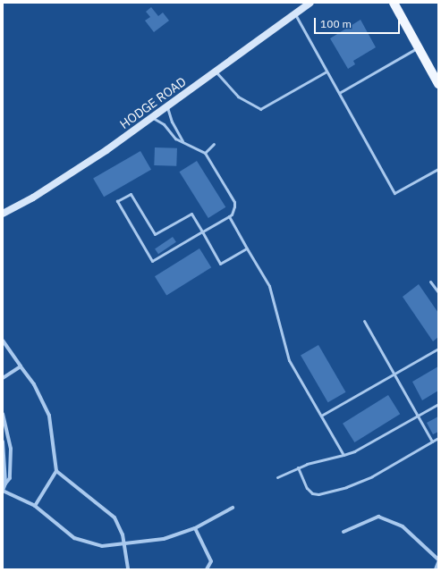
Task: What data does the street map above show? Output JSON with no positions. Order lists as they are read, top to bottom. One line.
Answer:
{"streets":{"main road":["HODGE ROAD"]},"scale_bar":"100 m"}
